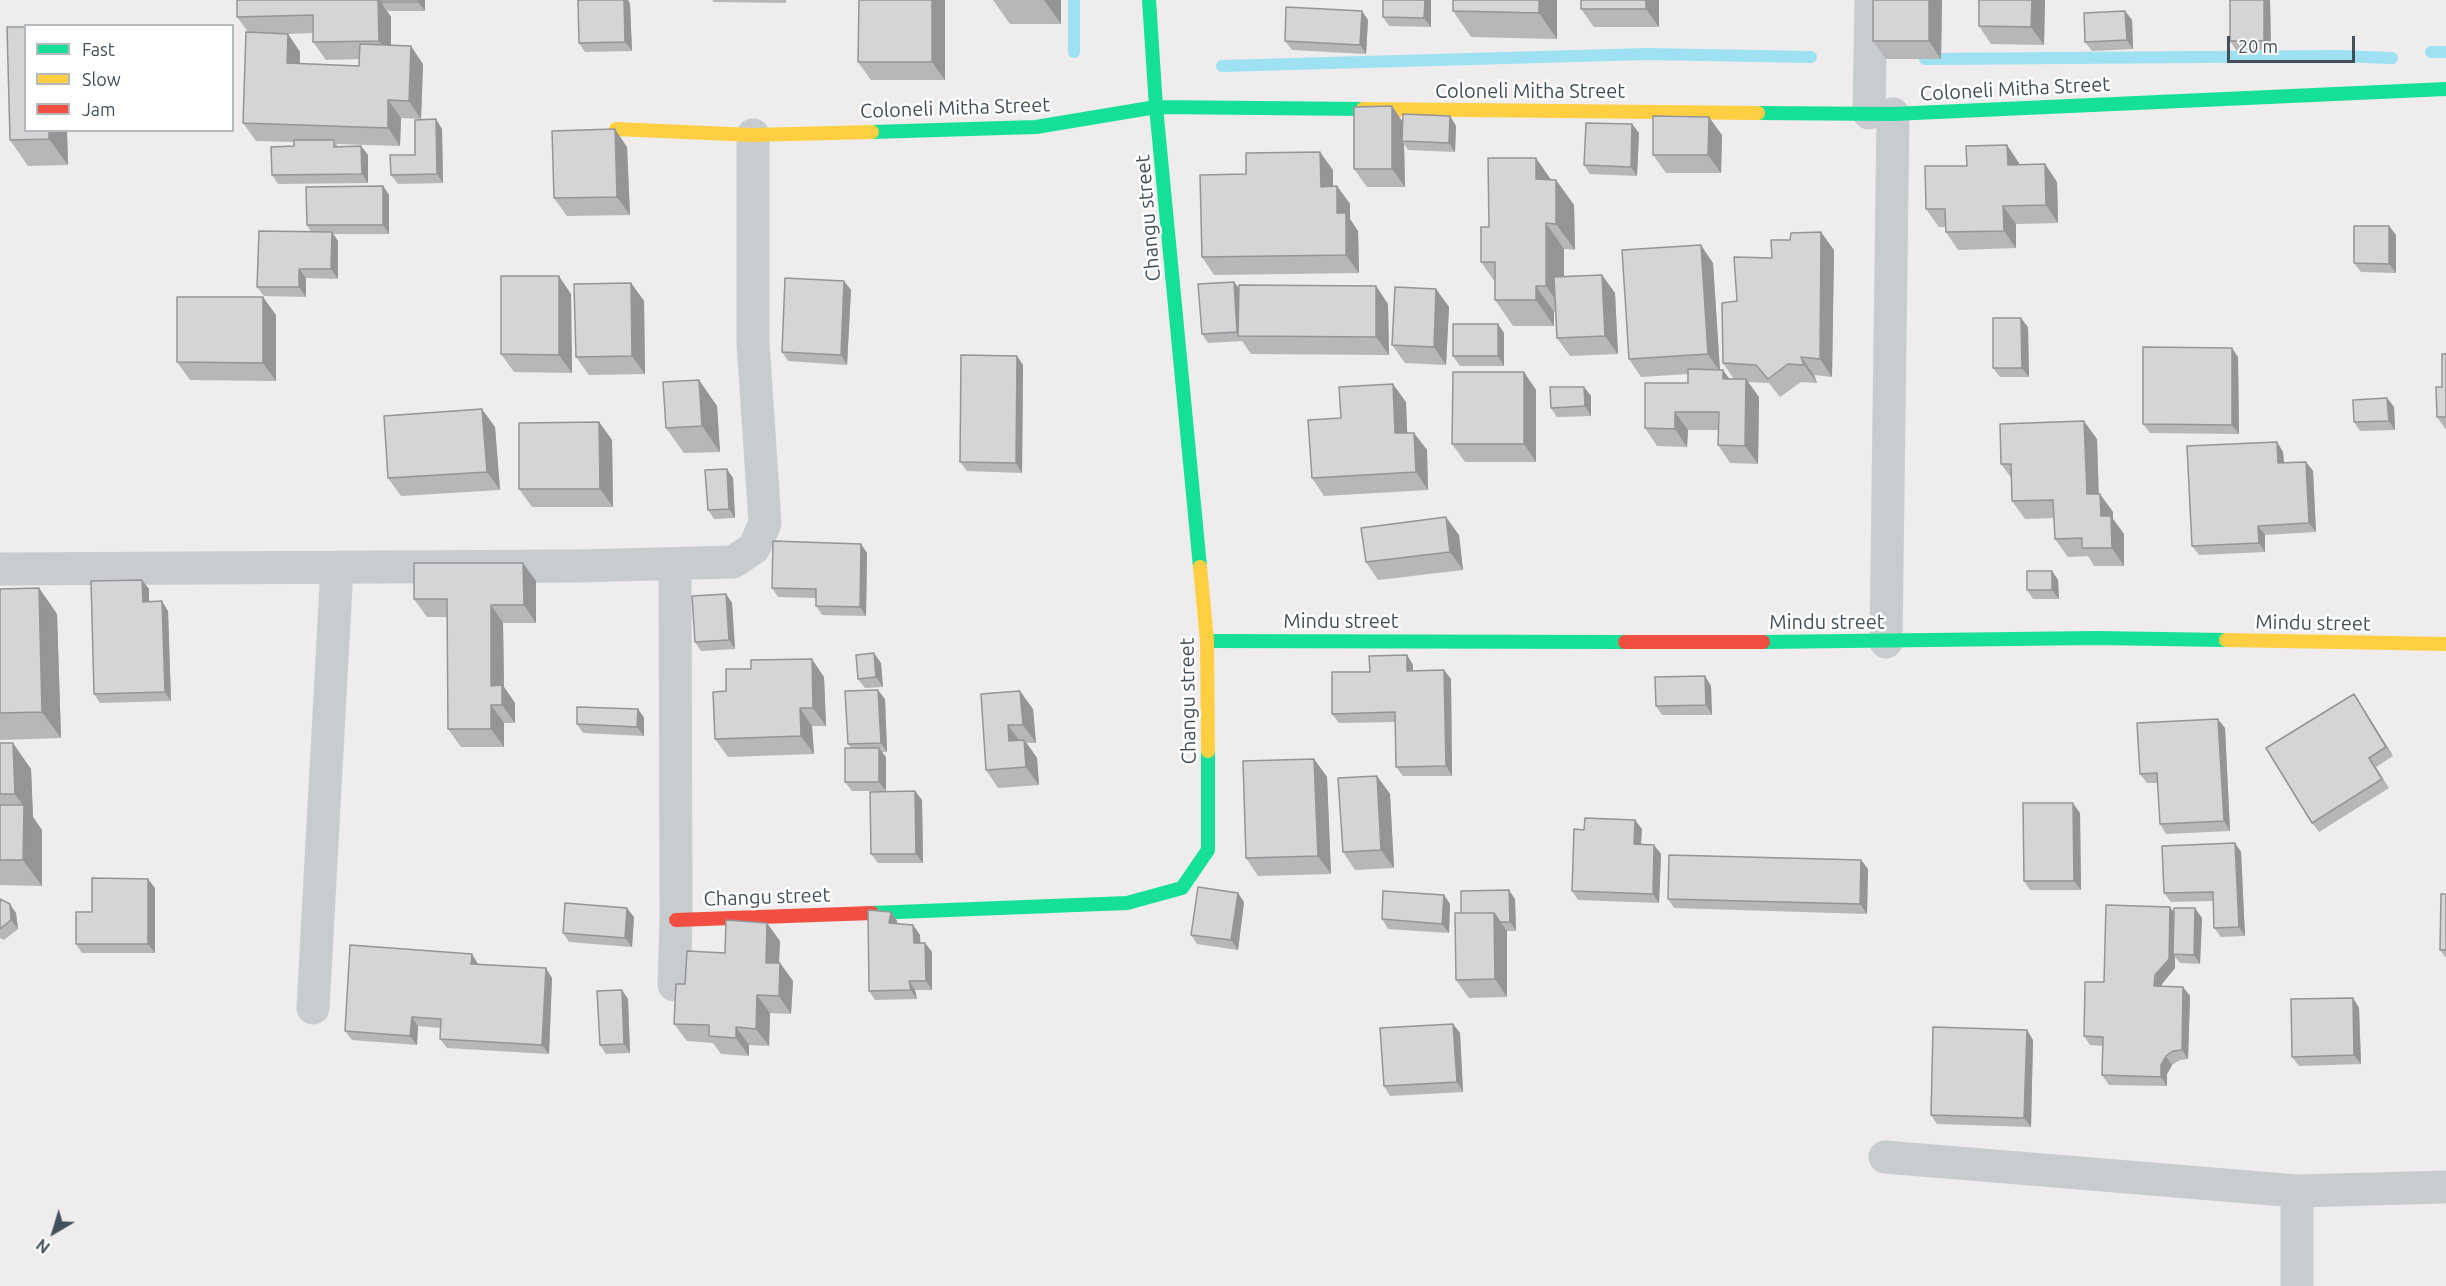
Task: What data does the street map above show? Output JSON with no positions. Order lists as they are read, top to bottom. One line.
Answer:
{"streets":{"street":["Coloneli Mitha Street","Changu street","Mindu street"]},"crossings":[["Coloneli Mitha Street","Changu street"],["Changu street","Mindu street"]],"legend":["Fast","Slow","Jam"],"scale_bar":"20 m","north":"bottom left"}
